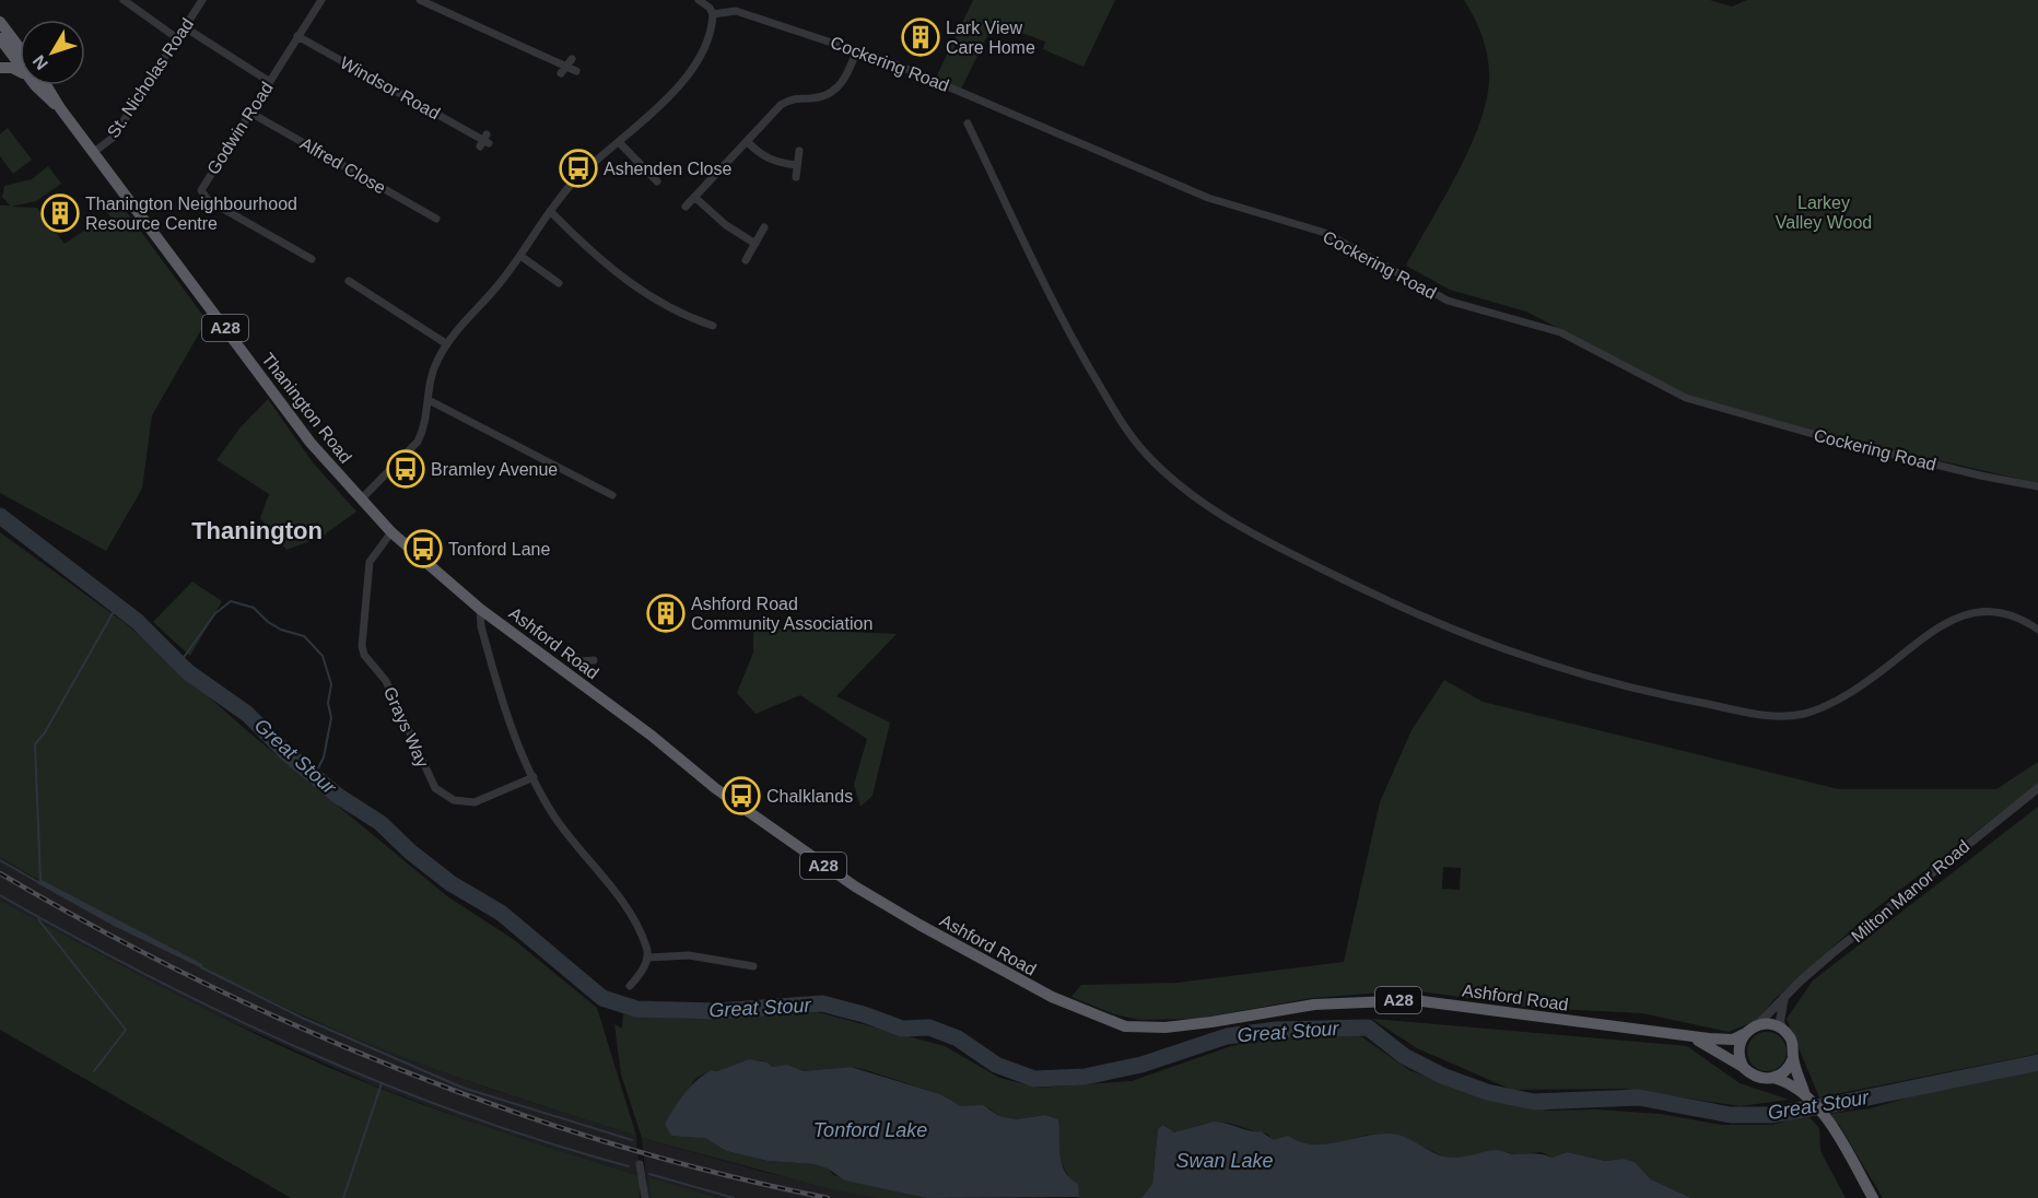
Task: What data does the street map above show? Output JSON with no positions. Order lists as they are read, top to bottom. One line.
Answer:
{"streets":{"highway":["A28","Thanington Road","Ashford Road"],"street":["Cockering Road","St. Nicholas Road","Windsor Road","Godwin Road","Alfred Close","Grays Way","Milton Manor Road"]},"crossings":[["St. Nicholas Road","Thanington Road"],["Windsor Road","Godwin Road"],["Godwin Road","Alfred Close"],["Thanington Road","Ashford Road"],["Thanington Road","Grays Way"],["Ashford Road","Grays Way"],["Ashford Road","Milton Manor Road"]],"districts":["Thanington"],"water":["Great Stour","Tonford Lake","Swan Lake"],"parks":["Larkey Valley Wood"],"places":{"building":["Lark View Care Home","Thanington Neighbourhood Resource Centre","Ashford Road Community Association"],"bus stop":["Ashenden Close","Bramley Avenue","Tonford Lane","Chalklands"]},"north":"bottom left"}
